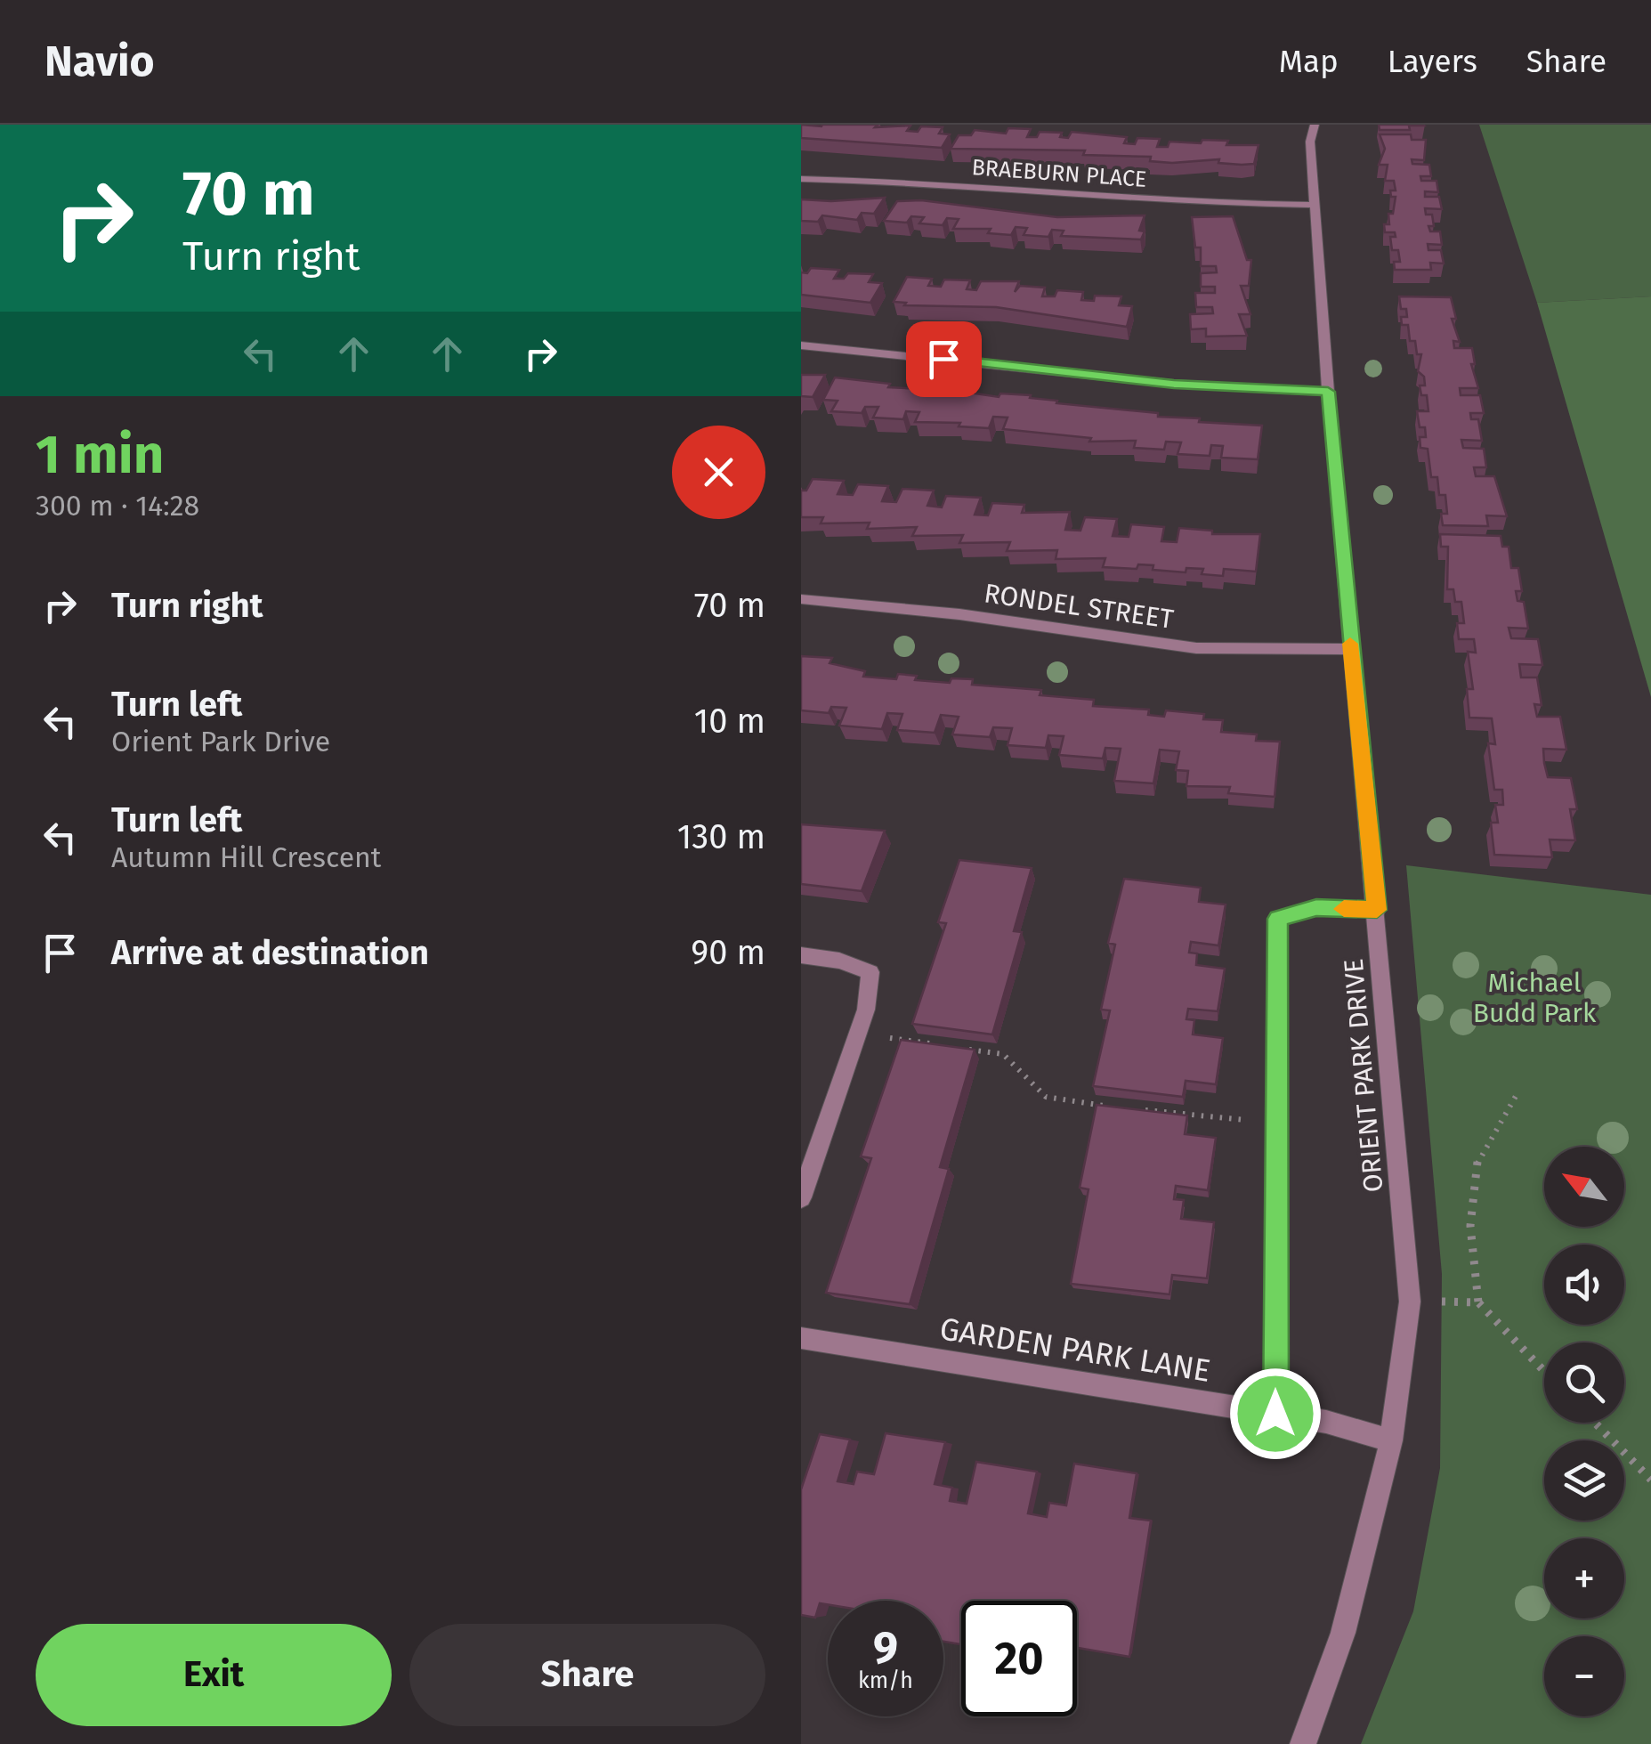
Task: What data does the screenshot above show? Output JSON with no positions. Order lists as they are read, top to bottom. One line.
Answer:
{"streets":{"street":["BRAEBURN PLACE","RONDEL STREET","ORIENT PARK DRIVE","GARDEN PARK LANE"]},"crossings":[["BRAEBURN PLACE","ORIENT PARK DRIVE"],["RONDEL STREET","ORIENT PARK DRIVE"],["ORIENT PARK DRIVE","GARDEN PARK LANE"]],"parks":["Michael Budd Park"],"north":"top left","page":{"header":"Navio","nav":["Map","Layers","Share"],"turn":["70 m","Turn right"],"heading":["1 min","300 m · 14:28"],"list":[{"name":"Turn right","value":"70 m"},{"name":"Turn left","note":"Orient Park Drive","value":"10 m"},{"name":"Turn left","note":"Autumn Hill Crescent","value":"130 m"},{"name":"Arrive at destination","value":"90 m"}],"map_buttons":["+","−"],"speed":"9 km/h","limit":"20","buttons":["Exit","Share"]}}
